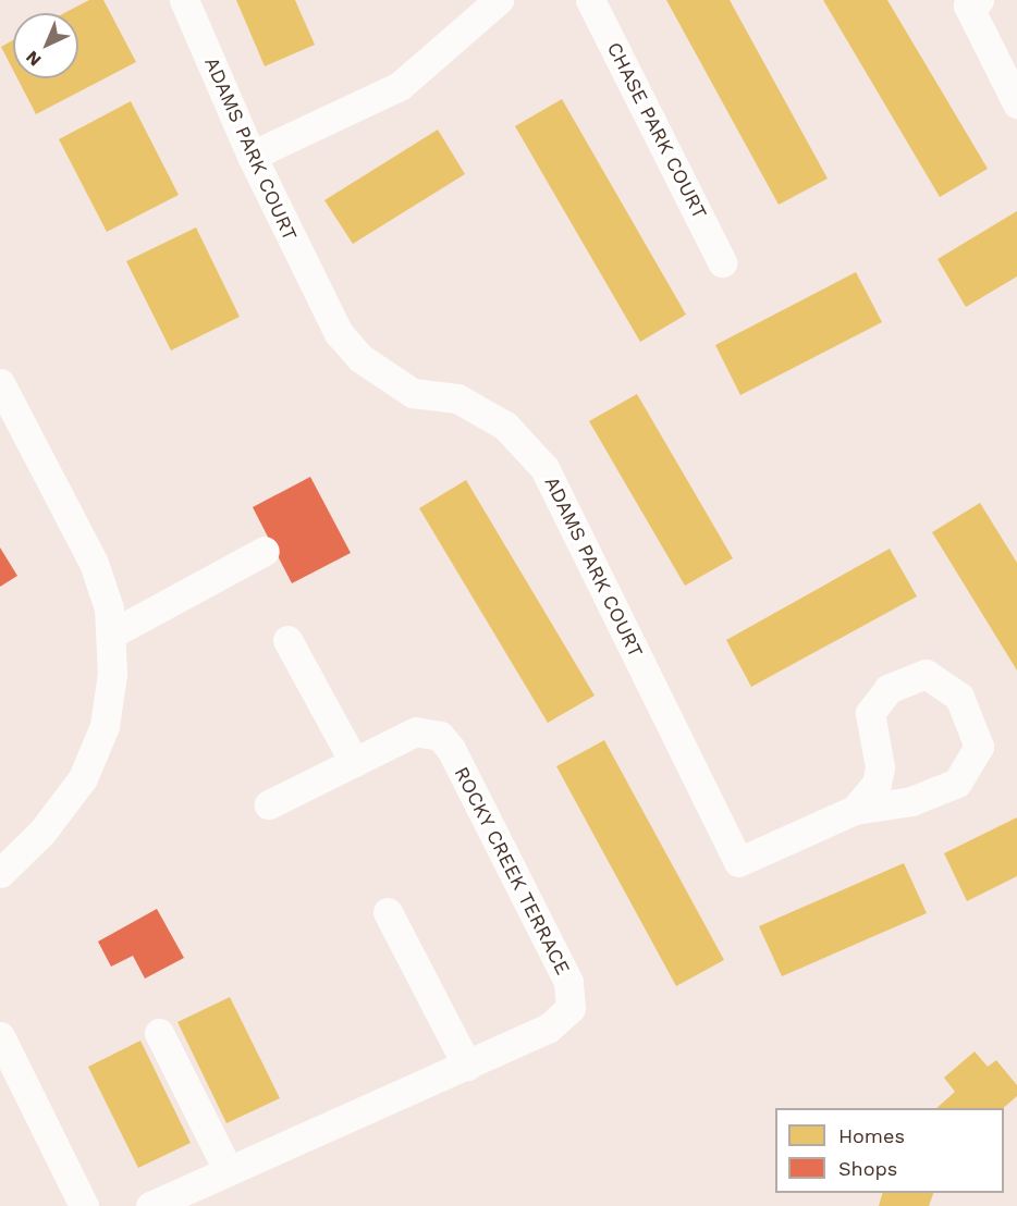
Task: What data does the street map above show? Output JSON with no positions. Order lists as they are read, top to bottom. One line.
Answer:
{"streets":{"street":["CHASE PARK COURT","ADAMS PARK COURT","ROCKY CREEK TERRACE"]},"legend":["Homes","Shops"],"north":"bottom left"}
